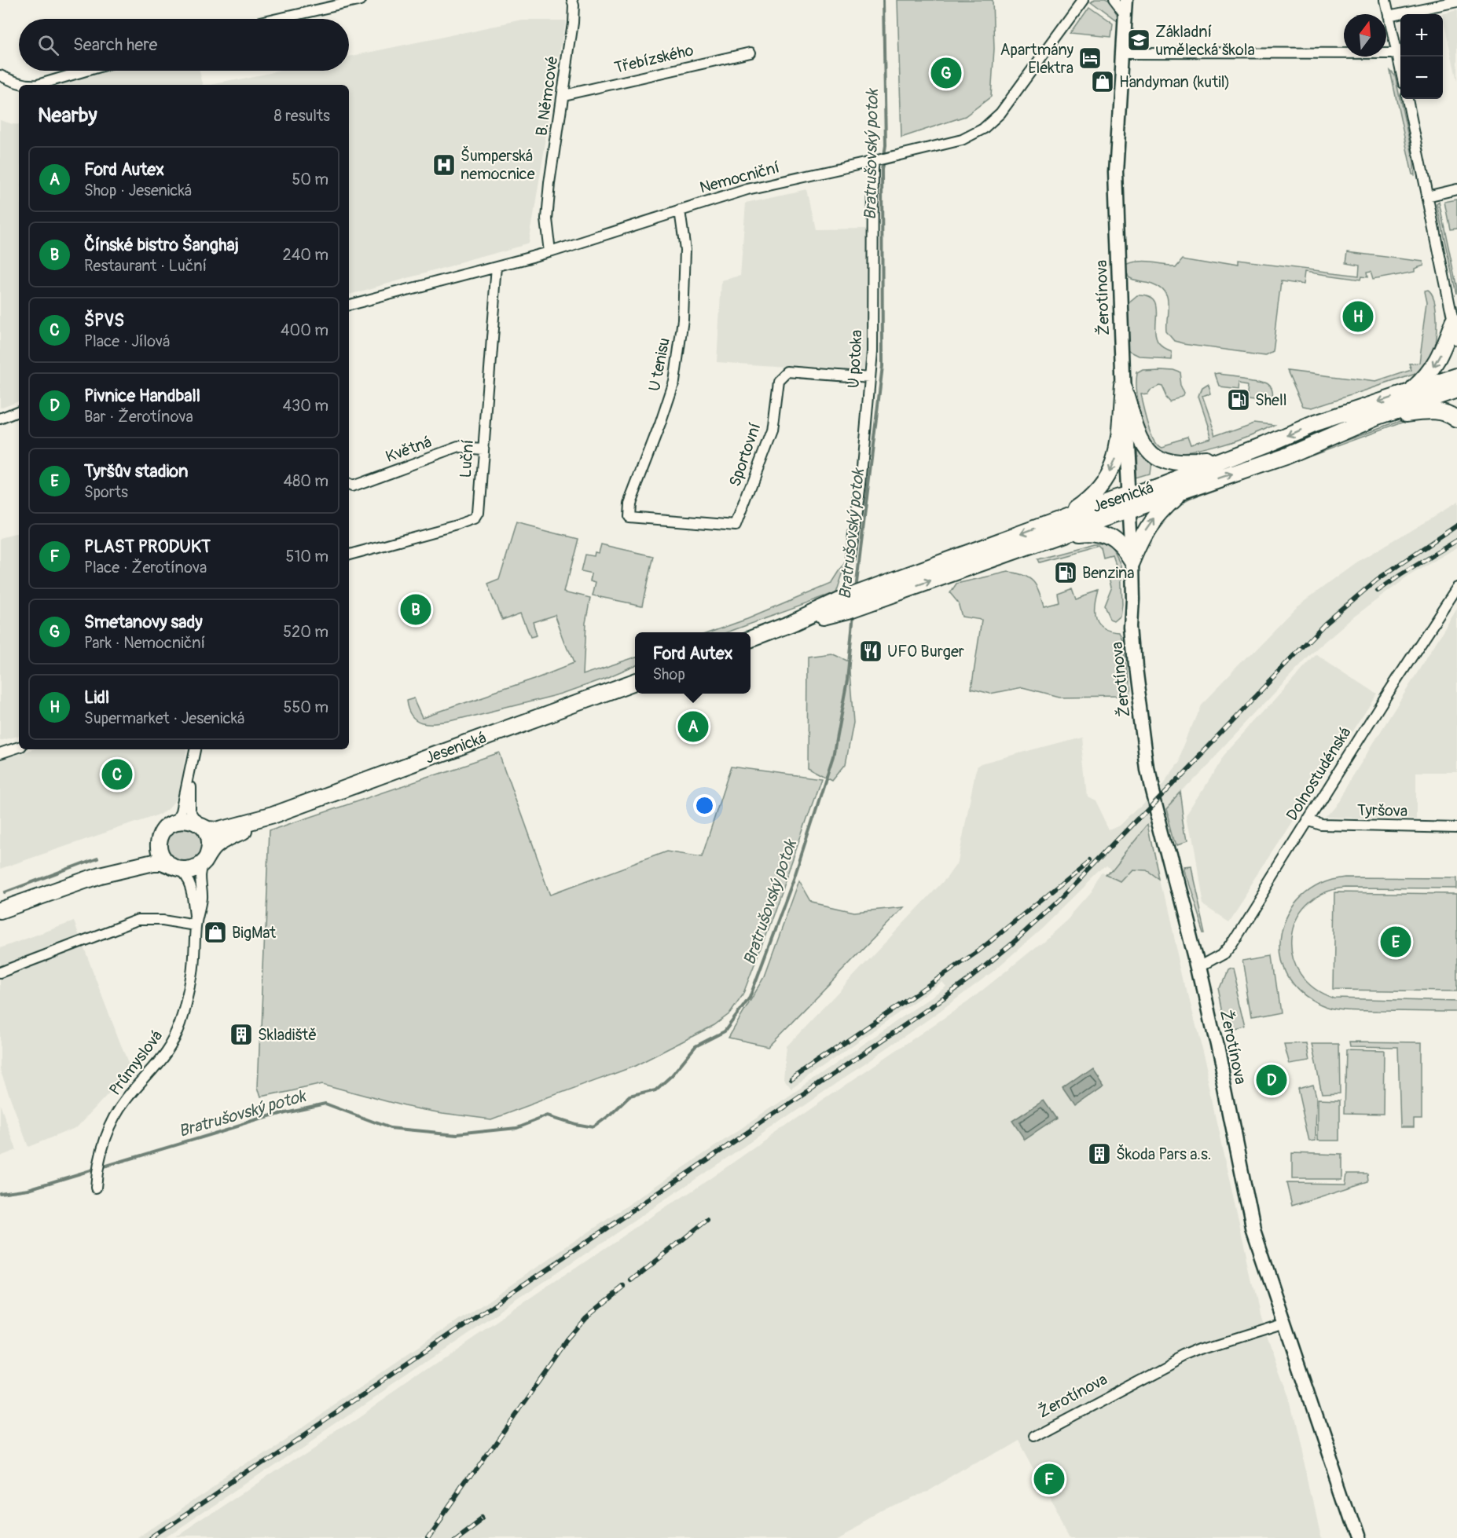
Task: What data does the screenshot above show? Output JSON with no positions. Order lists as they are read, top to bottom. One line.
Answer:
{"streets":{"main road":["Jesenická"],"street":["Třebízského","B. Němcové","Nemocniční","Žerotínova","U potoka","U tenisu","Květná","Sportovní","Luční","Dolnostudénská","Tyršova","Průmyslová"]},"crossings":[["Třebízského","B. Němcové"],["B. Němcové","Nemocniční"],["Nemocniční","U potoka"],["Nemocniční","U tenisu"],["Nemocniční","Luční"],["Žerotínova","Jesenická"],["Žerotínova","Dolnostudénská"],["U potoka","Sportovní"],["U tenisu","Sportovní"],["Květná","Luční"],["Jesenická","Průmyslová"],["Dolnostudénská","Tyršova"]],"water":["Bratrušovský potok"],"places":{"school or university":["Základní umělecká škola"],"hotel":["Apartmány Elektra"],"shop":["Handyman (kutil)","BigMat"],"hospital":["Šumperská nemocnice"],"fuel station":["Shell","Benzina"],"restaurant":["UFO Burger"],"building":["Skladiště","Škoda Pars a.s."]},"north":"top","page":{"map_buttons":["+","−"],"search":"Search here","pins":["G","H","B","A","C","E","D","F"],"heading":["Nearby","8 results"],"list":[{"mark":"A","name":"Ford Autex","note":"Shop · Jesenická","value":"50 m"},{"mark":"B","name":"Čínské bistro Šanghaj","note":"Restaurant · Luční","value":"240 m"},{"mark":"C","name":"ŠPVS","note":"Place · Jílová","value":"400 m"},{"mark":"D","name":"Pivnice Handball","note":"Bar · Žerotínova","value":"430 m"},{"mark":"E","name":"Tyršův stadion","note":"Sports","value":"480 m"},{"mark":"F","name":"PLAST PRODUKT","note":"Place · Žerotínova","value":"510 m"},{"mark":"G","name":"Smetanovy sady","note":"Park · Nemocniční","value":"520 m"},{"mark":"H","name":"Lidl","note":"Supermarket · Jesenická","value":"550 m"}],"popup":["Ford Autex","Shop"]}}
